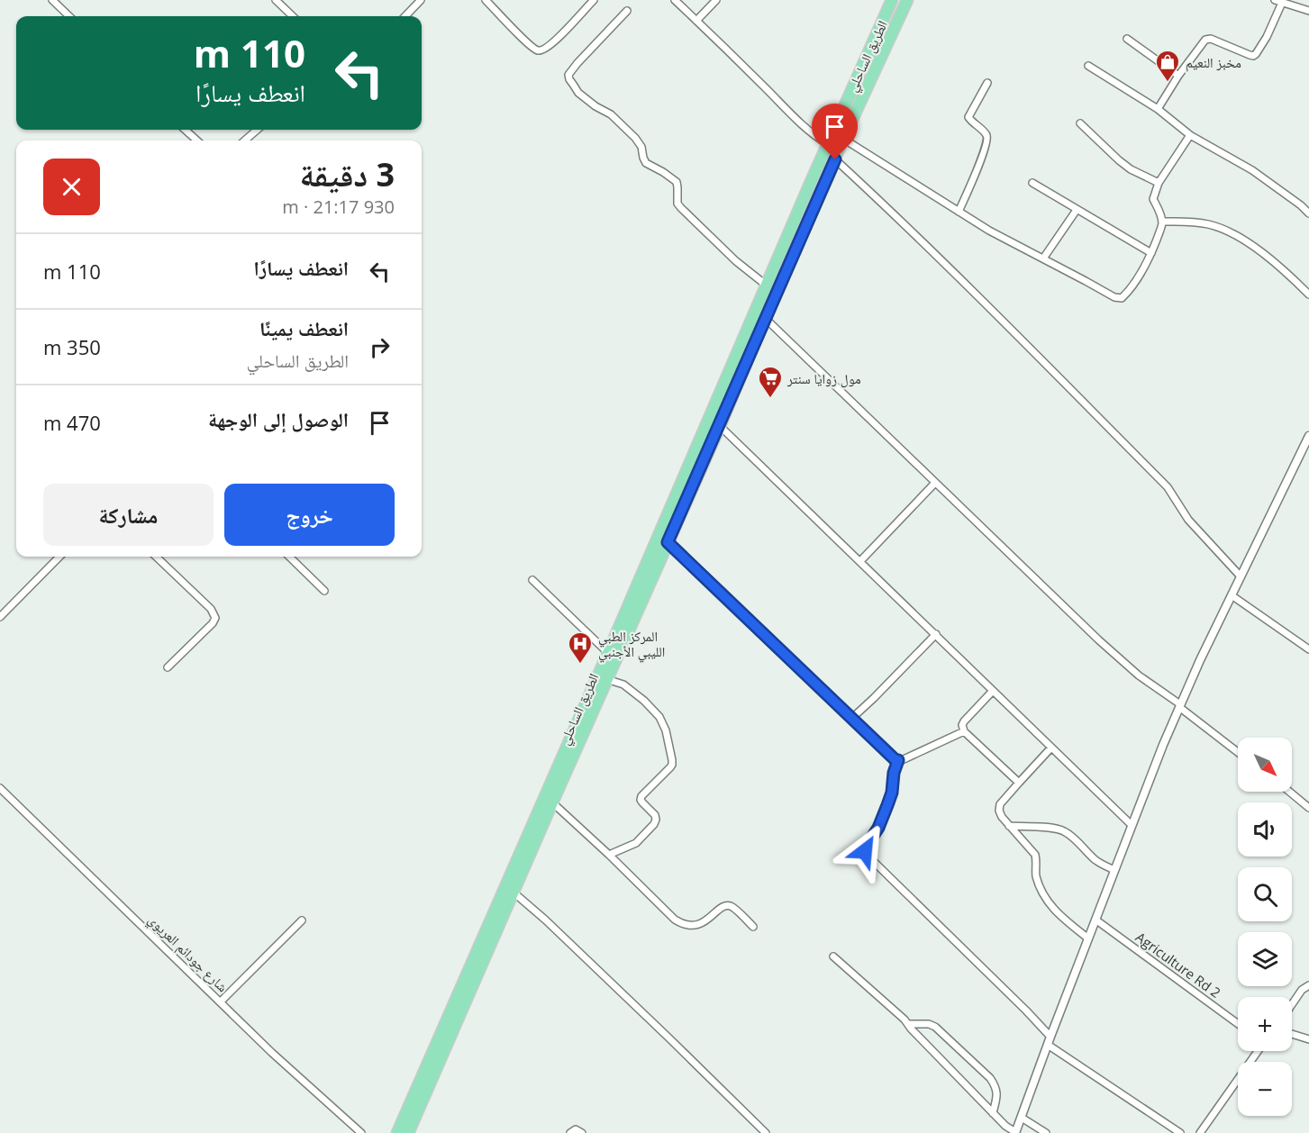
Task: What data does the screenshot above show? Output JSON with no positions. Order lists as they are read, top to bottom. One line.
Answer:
{"streets":{"highway":["الطريق الساحلي"],"street":["شارع جودائم العريوي","Agriculture Rd 2"]},"places":{"shop":["مخبز النعيم"],"supermarket":["مول زوايا سنتر"],"hospital":["المركز الطبي الليبي الأجنبي"]},"north":"bottom right","page":{"turn":["110 m","انعطف يسارًا"],"heading":["3 دقيقة","930 m · 21:17"],"list":[{"name":"انعطف يسارًا","value":"110 m"},{"name":"انعطف يمينًا","note":"الطريق الساحلي","value":"350 m"},{"name":"الوصول إلى الوجهة","value":"470 m"}],"buttons":["خروج","مشاركة"],"map_buttons":["+","−"]}}
